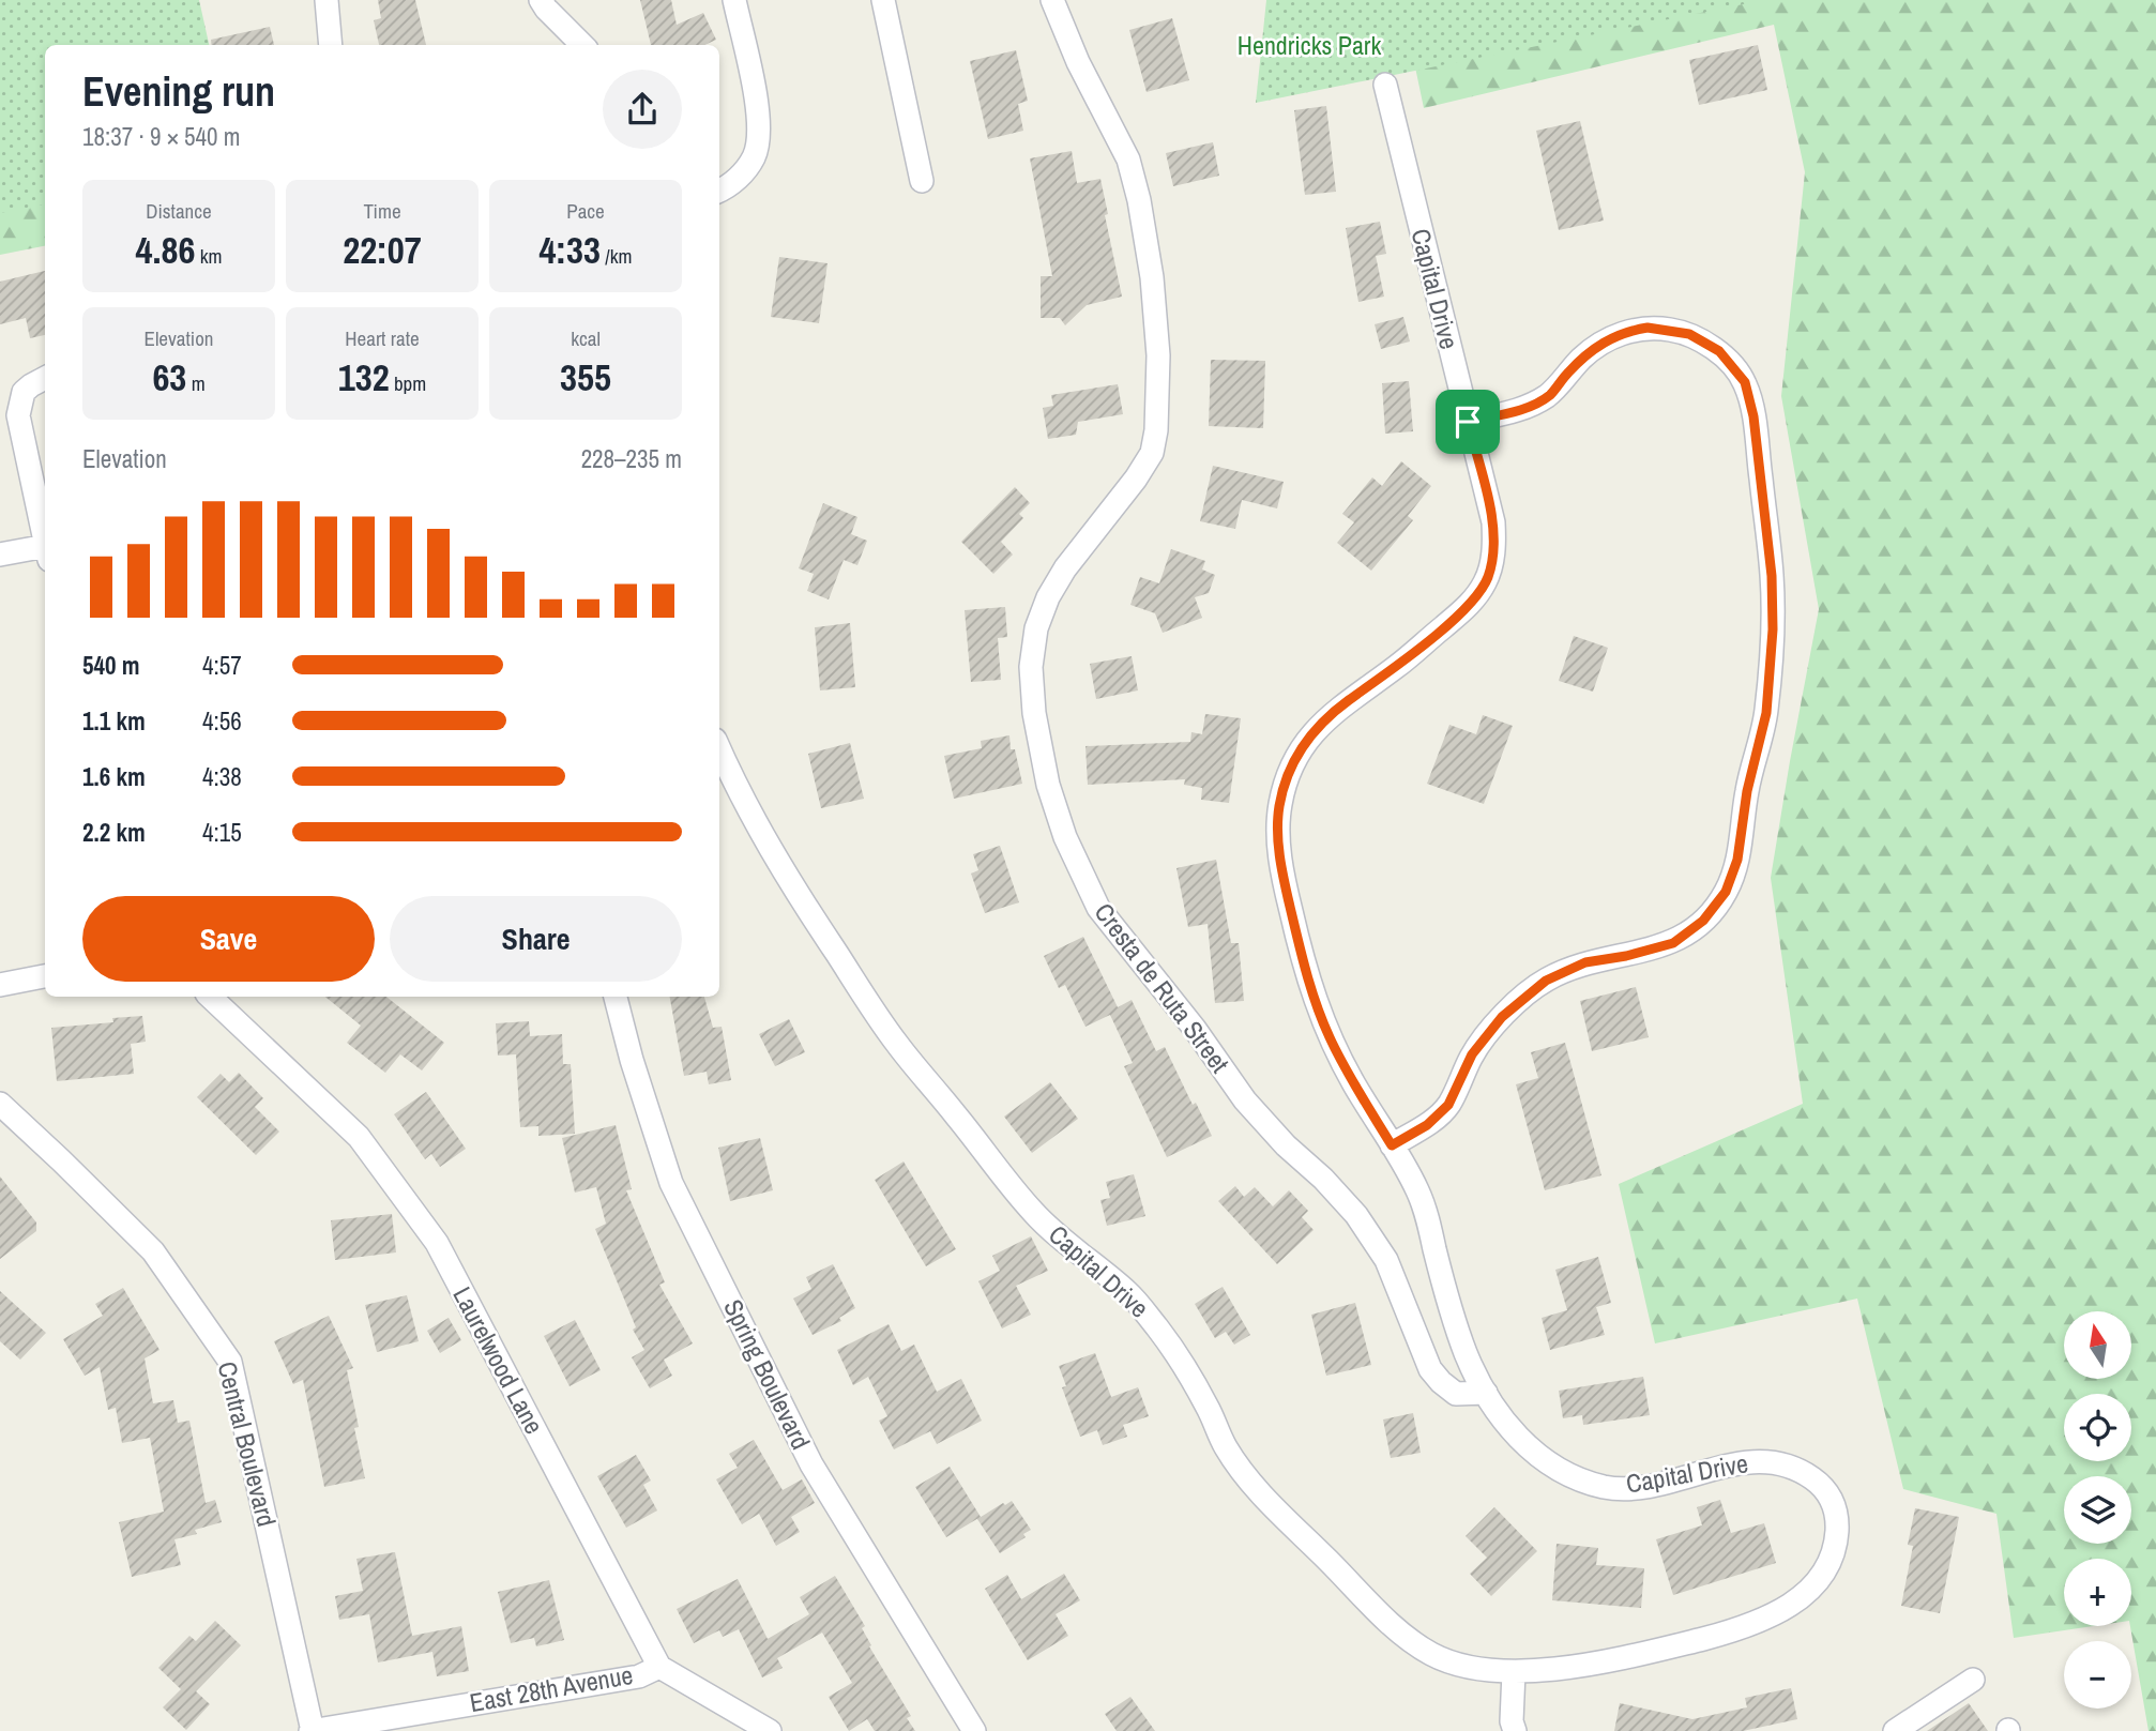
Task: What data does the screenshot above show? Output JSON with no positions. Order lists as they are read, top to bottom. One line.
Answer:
{"streets":{"street":["Capital Drive","Cresta de Ruta Street","Laurelwood Lane","Spring Boulevard","Central Boulevard","East 28th Avenue"]},"crossings":[["Capital Drive","Cresta de Ruta Street"],["Laurelwood Lane","East 28th Avenue"],["Central Boulevard","East 28th Avenue"]],"parks":["Hendricks Park"],"north":"top","page":{"heading":["Evening run","18:37 · 9 × 540 m"],"stats":[["Distance","4.86 km"],["Time","22:07"],["Pace","4:33 /km"],["Elevation","63 m"],["Heart rate","132 bpm"],["kcal","355"]],"chart":["Elevation","228–235 m"],"list":[{"name":"540 m","note":"4:57"},{"name":"1.1 km","note":"4:56"},{"name":"1.6 km","note":"4:38"},{"name":"2.2 km","note":"4:15"}],"buttons":["Save","Share"],"map_buttons":["+","−"]}}
